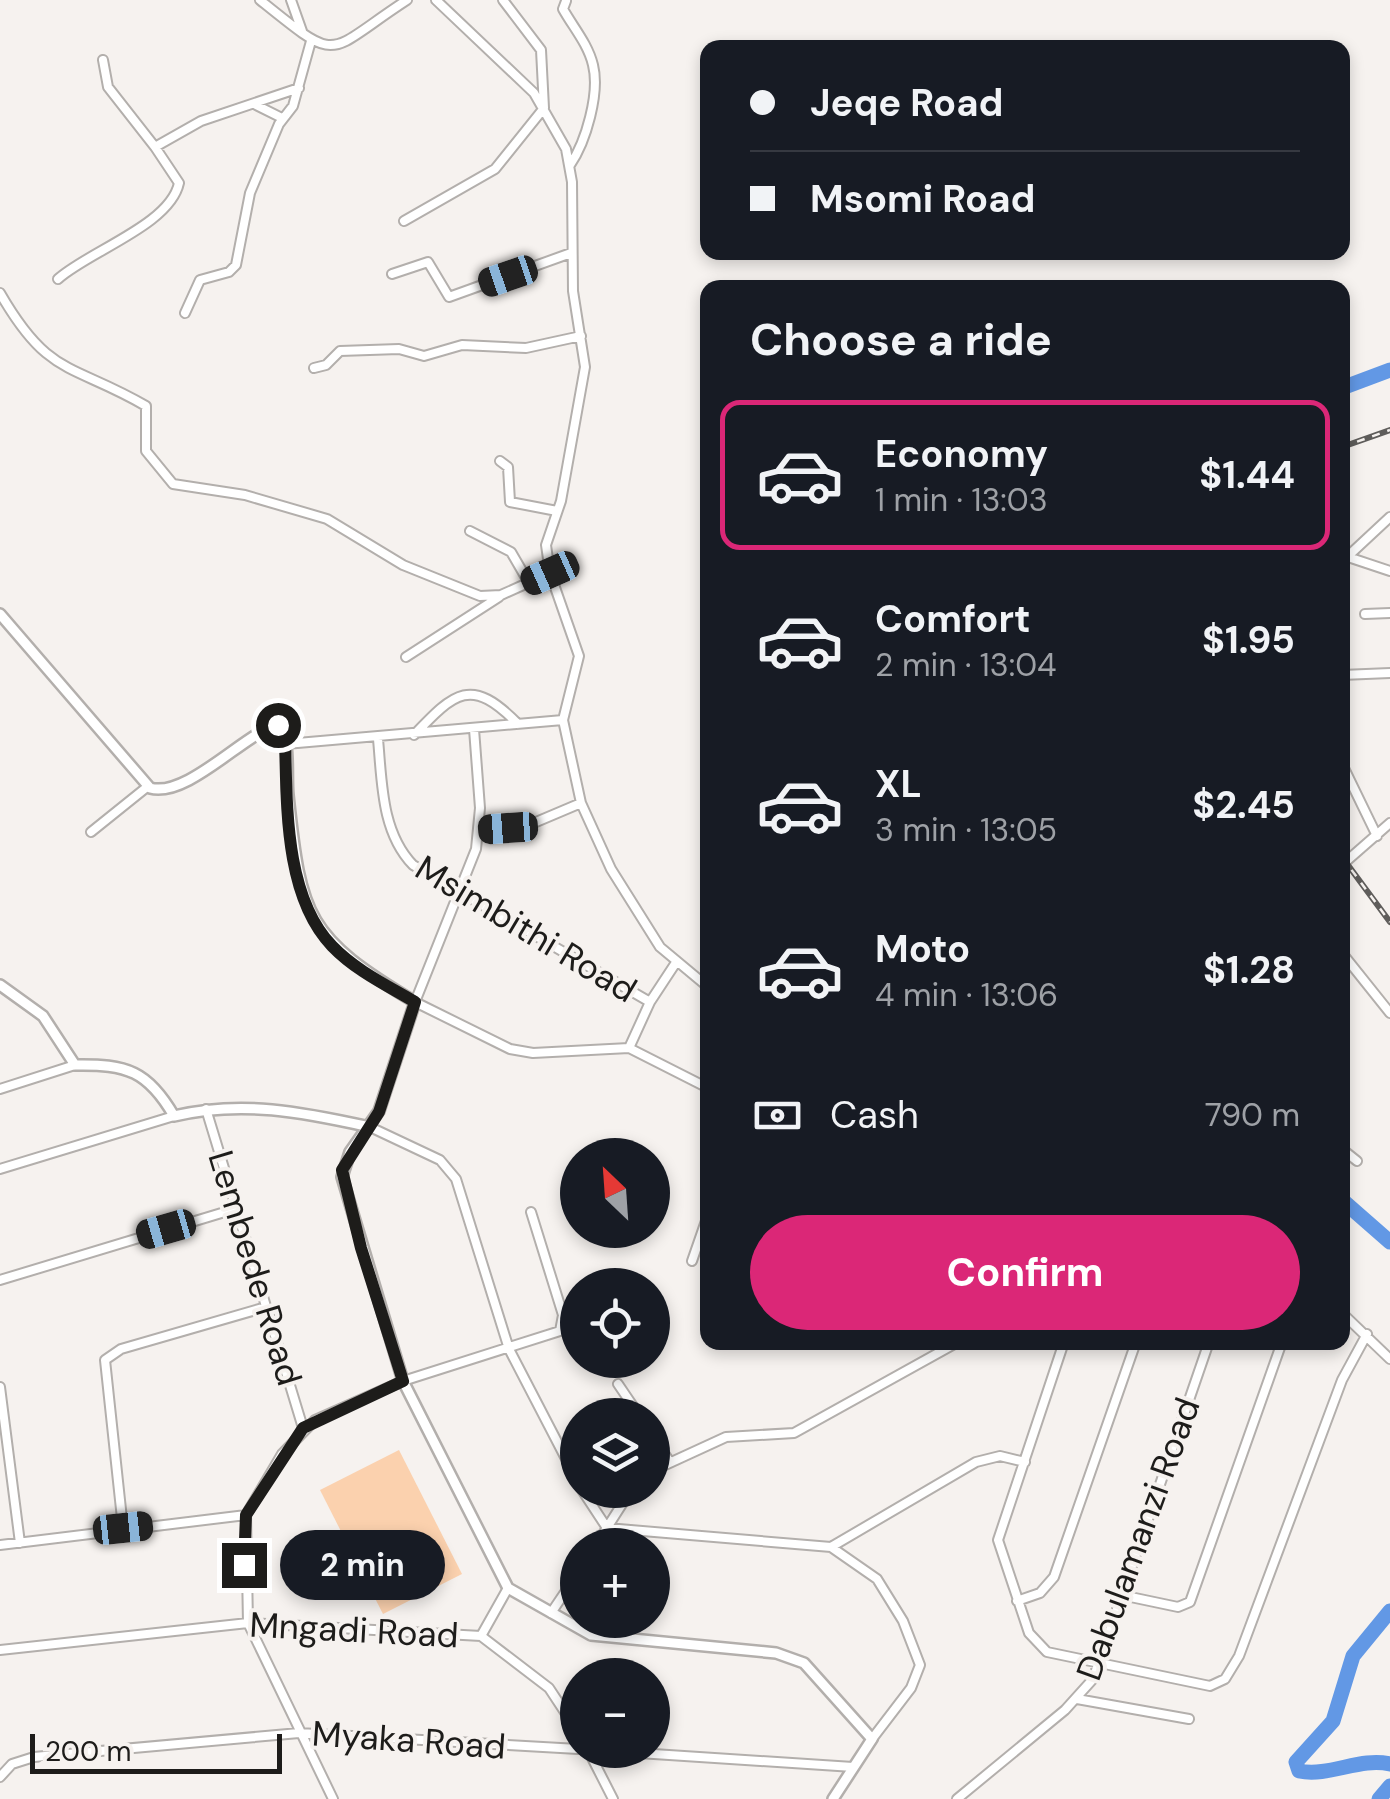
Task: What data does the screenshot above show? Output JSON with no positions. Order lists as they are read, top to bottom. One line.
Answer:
{"streets":{"street":["Msimbithi Road","Lembede Road","Dabulamanzi Road","Mngadi Road","Myaka Road"]},"scale_bar":"200 m","north":"top left","page":{"banner":["Jeqe Road","Msomi Road"],"heading":"Choose a ride","list":[{"name":"Economy","note":"1 min · 13:03","value":"$1.44"},{"name":"Comfort","note":"2 min · 13:04","value":"$1.95"},{"name":"XL","note":"3 min · 13:05","value":"$2.45"},{"name":"Moto","note":"4 min · 13:06","value":"$1.28"}],"pay":["Cash","790 m"],"map_buttons":["+","−"],"buttons":"Confirm","bubble":"2 min","scale":"200 m"}}
